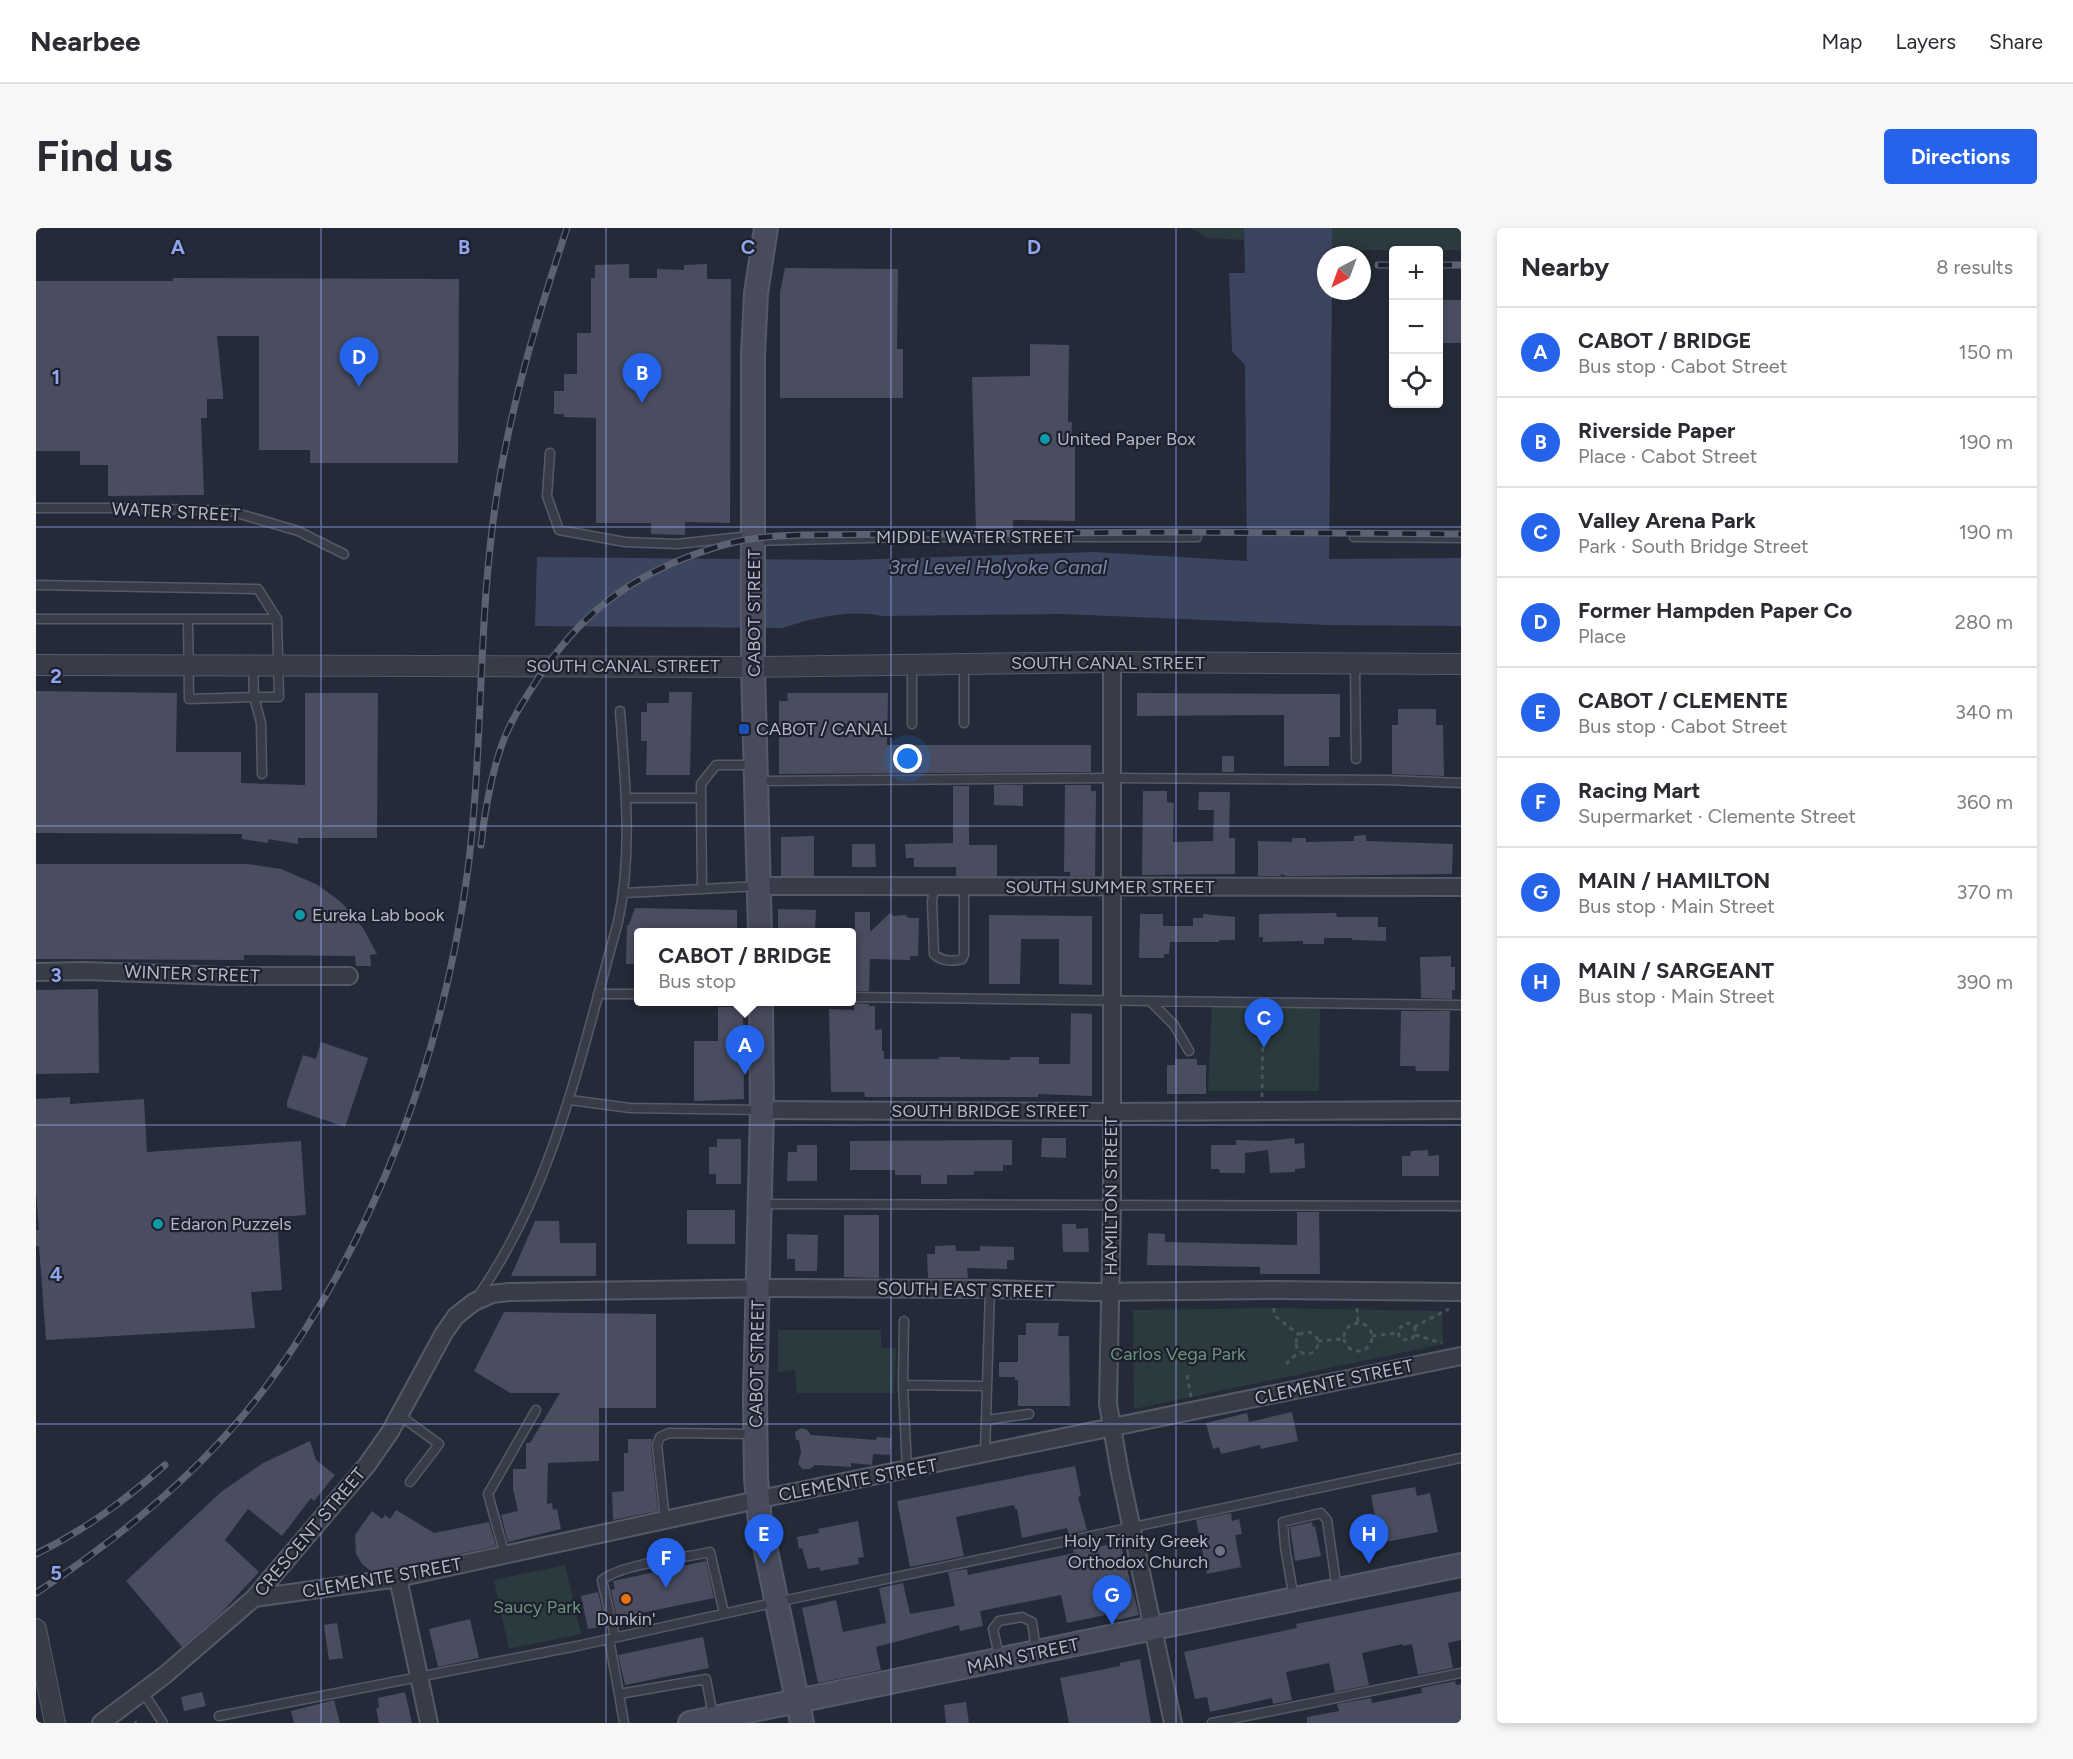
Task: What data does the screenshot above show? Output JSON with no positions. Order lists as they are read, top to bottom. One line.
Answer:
{"streets":{"main road":["CABOT STREET","MAIN STREET"],"street":["SOUTH CANAL STREET","SOUTH SUMMER STREET","WINTER STREET","SOUTH BRIDGE STREET","HAMILTON STREET","SOUTH EAST STREET","CLEMENTE STREET","CRESCENT STREET"],"lane":["WATER STREET","MIDDLE WATER STREET"]},"crossings":[["MIDDLE WATER STREET","CABOT STREET"],["CABOT STREET","SOUTH CANAL STREET"],["CABOT STREET","SOUTH SUMMER STREET"],["CABOT STREET","SOUTH BRIDGE STREET"],["CABOT STREET","SOUTH EAST STREET"],["CABOT STREET","CLEMENTE STREET"],["CABOT STREET","MAIN STREET"],["SOUTH CANAL STREET","HAMILTON STREET"],["SOUTH SUMMER STREET","HAMILTON STREET"],["SOUTH BRIDGE STREET","HAMILTON STREET"],["HAMILTON STREET","SOUTH EAST STREET"],["HAMILTON STREET","CLEMENTE STREET"],["HAMILTON STREET","MAIN STREET"],["SOUTH EAST STREET","CRESCENT STREET"],["CLEMENTE STREET","CRESCENT STREET"]],"water":["3rd Level Holyoke Canal"],"parks":["Carlos Vega Park","Saucy Park"],"places":{"other":["United Paper Box","Eureka Lab book","Edaron Puzzels","Holy Trinity Greek Orthodox Church","Dunkin'"],"transit":["CABOT / CANAL"]},"north":"bottom left","page":{"header":"Nearbee","nav":["Map","Layers","Share"],"buttons":"Directions","title":"Find us","heading":["Nearby","8 results"],"map_buttons":["+","−"],"list":[{"mark":"A","name":"CABOT / BRIDGE","note":"Bus stop · Cabot Street","value":"150 m"},{"mark":"B","name":"Riverside Paper","note":"Place · Cabot Street","value":"190 m"},{"mark":"C","name":"Valley Arena Park","note":"Park · South Bridge Street","value":"190 m"},{"mark":"D","name":"Former Hampden Paper Co","note":"Place","value":"280 m"},{"mark":"E","name":"CABOT / CLEMENTE","note":"Bus stop · Cabot Street","value":"340 m"},{"mark":"F","name":"Racing Mart","note":"Supermarket · Clemente Street","value":"360 m"},{"mark":"G","name":"MAIN / HAMILTON","note":"Bus stop · Main Street","value":"370 m"},{"mark":"H","name":"MAIN / SARGEANT","note":"Bus stop · Main Street","value":"390 m"}],"pins":["D","B","C","A","E","H","F","G"],"popup":["CABOT / BRIDGE","Bus stop"]},"grid":{"columns":["A","B","C","D"],"rows":["1","2","3","4","5"]}}
